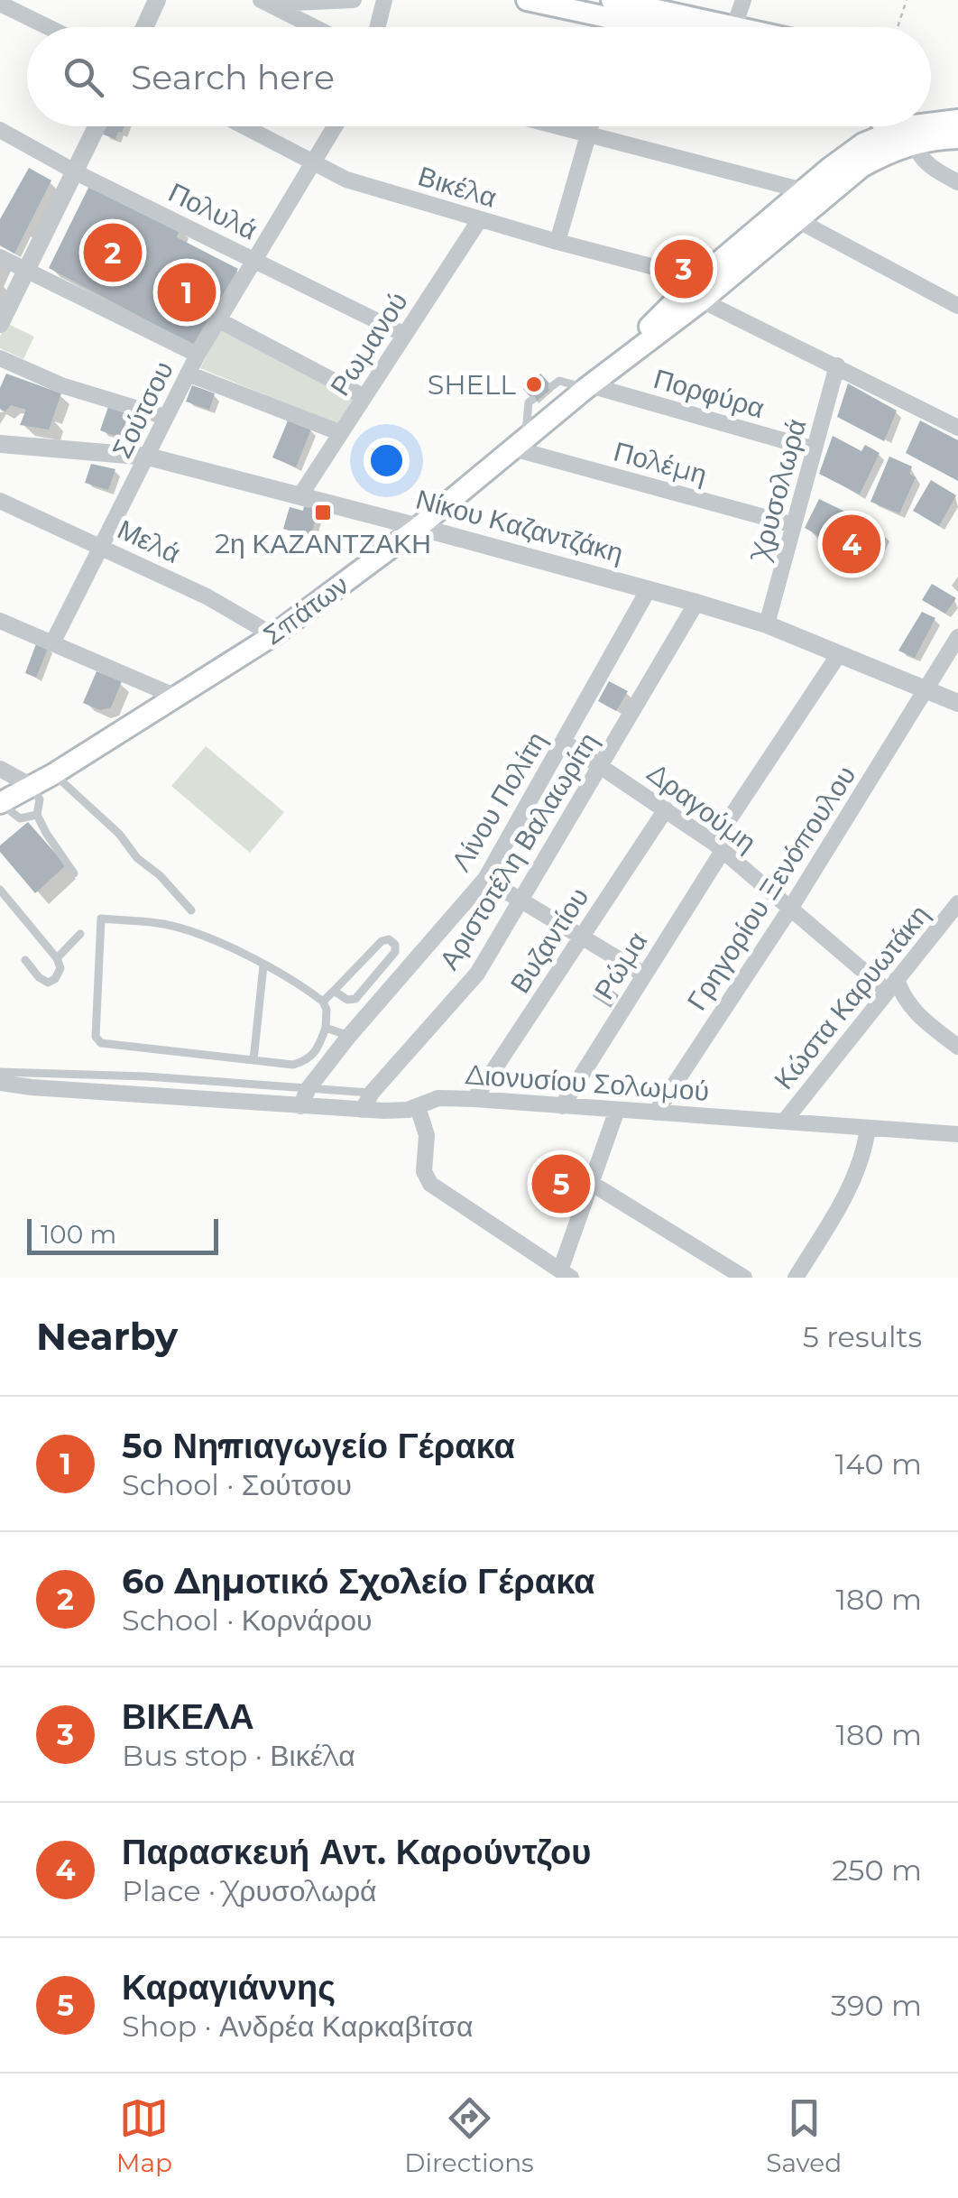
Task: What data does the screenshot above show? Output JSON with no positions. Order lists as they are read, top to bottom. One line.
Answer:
{"streets":{"main road":["Σπάτων"],"street":["Βικέλα","Πολυλά","Ρωμανού","Πορφύρα","Σούτσου","Πολέμη","Χρυσολωρά","Νίκου Καζαντζάκη","Μελά","Λίνου Πολίτη","Δραγούμη","Αριστοτέλη Βαλαωρίτη","Γρηγορίου Ξενόπουλου","Βυζαντίου","Ρώμα","Κώστα Καρυωτάκη","Διονυσίου Σολωμού"]},"crossings":[["Βικέλα","Ρωμανού"],["Βικέλα","Σούτσου"],["Βικέλα","Χρυσολωρά"],["Βικέλα","Σπάτων"],["Πολυλά","Ρωμανού"],["Πολυλά","Σούτσου"],["Ρωμανού","Νίκου Καζαντζάκη"],["Πορφύρα","Χρυσολωρά"],["Πορφύρα","Σπάτων"],["Σούτσου","Νίκου Καζαντζάκη"],["Σούτσου","Μελά"],["Πολέμη","Χρυσολωρά"],["Πολέμη","Σπάτων"],["Χρυσολωρά","Νίκου Καζαντζάκη"],["Νίκου Καζαντζάκη","Σπάτων"],["Νίκου Καζαντζάκη","Λίνου Πολίτη"],["Νίκου Καζαντζάκη","Αριστοτέλη Βαλαωρίτη"],["Νίκου Καζαντζάκη","Γρηγορίου Ξενόπουλου"],["Νίκου Καζαντζάκη","Ρώμα"],["Μελά","Σπάτων"],["Λίνου Πολίτη","Δραγούμη"],["Λίνου Πολίτη","Διονυσίου Σολωμού"],["Δραγούμη","Αριστοτέλη Βαλαωρίτη"],["Δραγούμη","Γρηγορίου Ξενόπουλου"],["Δραγούμη","Βυζαντίου"],["Δραγούμη","Ρώμα"],["Δραγούμη","Κώστα Καρυωτάκη"],["Αριστοτέλη Βαλαωρίτη","Διονυσίου Σολωμού"],["Γρηγορίου Ξενόπουλου","Διονυσίου Σολωμού"],["Βυζαντίου","Διονυσίου Σολωμού"],["Ρώμα","Διονυσίου Σολωμού"],["Κώστα Καρυωτάκη","Διονυσίου Σολωμού"]],"places":{"other":["SHELL"],"transit":["2η ΚΑΖΑΝΤΖΑΚΗ"]},"scale_bar":"100 m","page":{"search":"Search here","pins":["2","3","1","4","5"],"scale":"100 m","heading":["Nearby","5 results"],"list":[{"mark":"1","name":"5ο Νηπιαγωγείο Γέρακα","note":"School · Σούτσου","value":"140 m"},{"mark":"2","name":"6ο Δημοτικό Σχολείο Γέρακα","note":"School · Κορνάρου","value":"180 m"},{"mark":"3","name":"ΒΙΚΕΛΑ","note":"Bus stop · Βικέλα","value":"180 m"},{"mark":"4","name":"Παρασκευή Αντ. Καρούντζου","note":"Place · Χρυσολωρά","value":"250 m"},{"mark":"5","name":"Καραγιάννης","note":"Shop · Ανδρέα Καρκαβίτσα","value":"390 m"}],"nav":["Map","Directions","Saved"]}}
